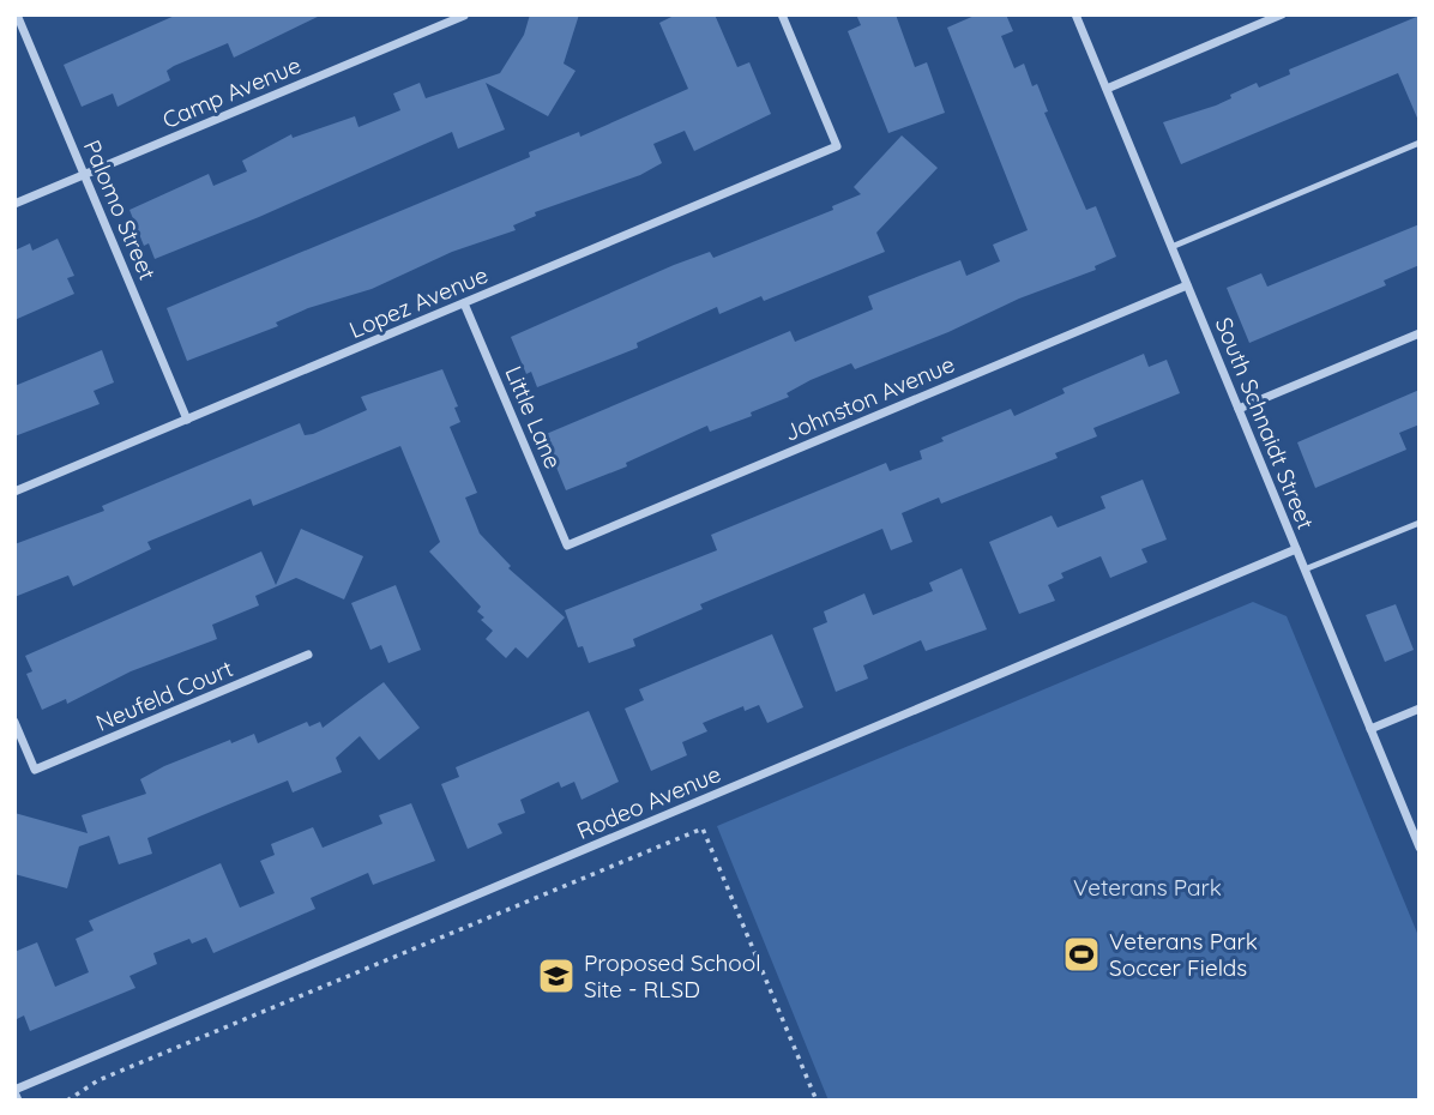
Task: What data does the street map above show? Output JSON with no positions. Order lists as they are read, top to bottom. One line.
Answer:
{"streets":{"street":["Camp Avenue","Palomo Street","Lopez Avenue","Johnston Avenue","Little Lane","South Schnaidt Street","Neufeld Court","Rodeo Avenue"]},"crossings":[["Camp Avenue","Palomo Street"],["Palomo Street","Lopez Avenue"],["Lopez Avenue","Little Lane"],["Johnston Avenue","Little Lane"],["Johnston Avenue","South Schnaidt Street"],["South Schnaidt Street","Rodeo Avenue"]],"parks":["Veterans Park"],"places":{"sports":["Veterans Park Soccer Fields"],"school or university":["Proposed School Site - RLSD"]}}
